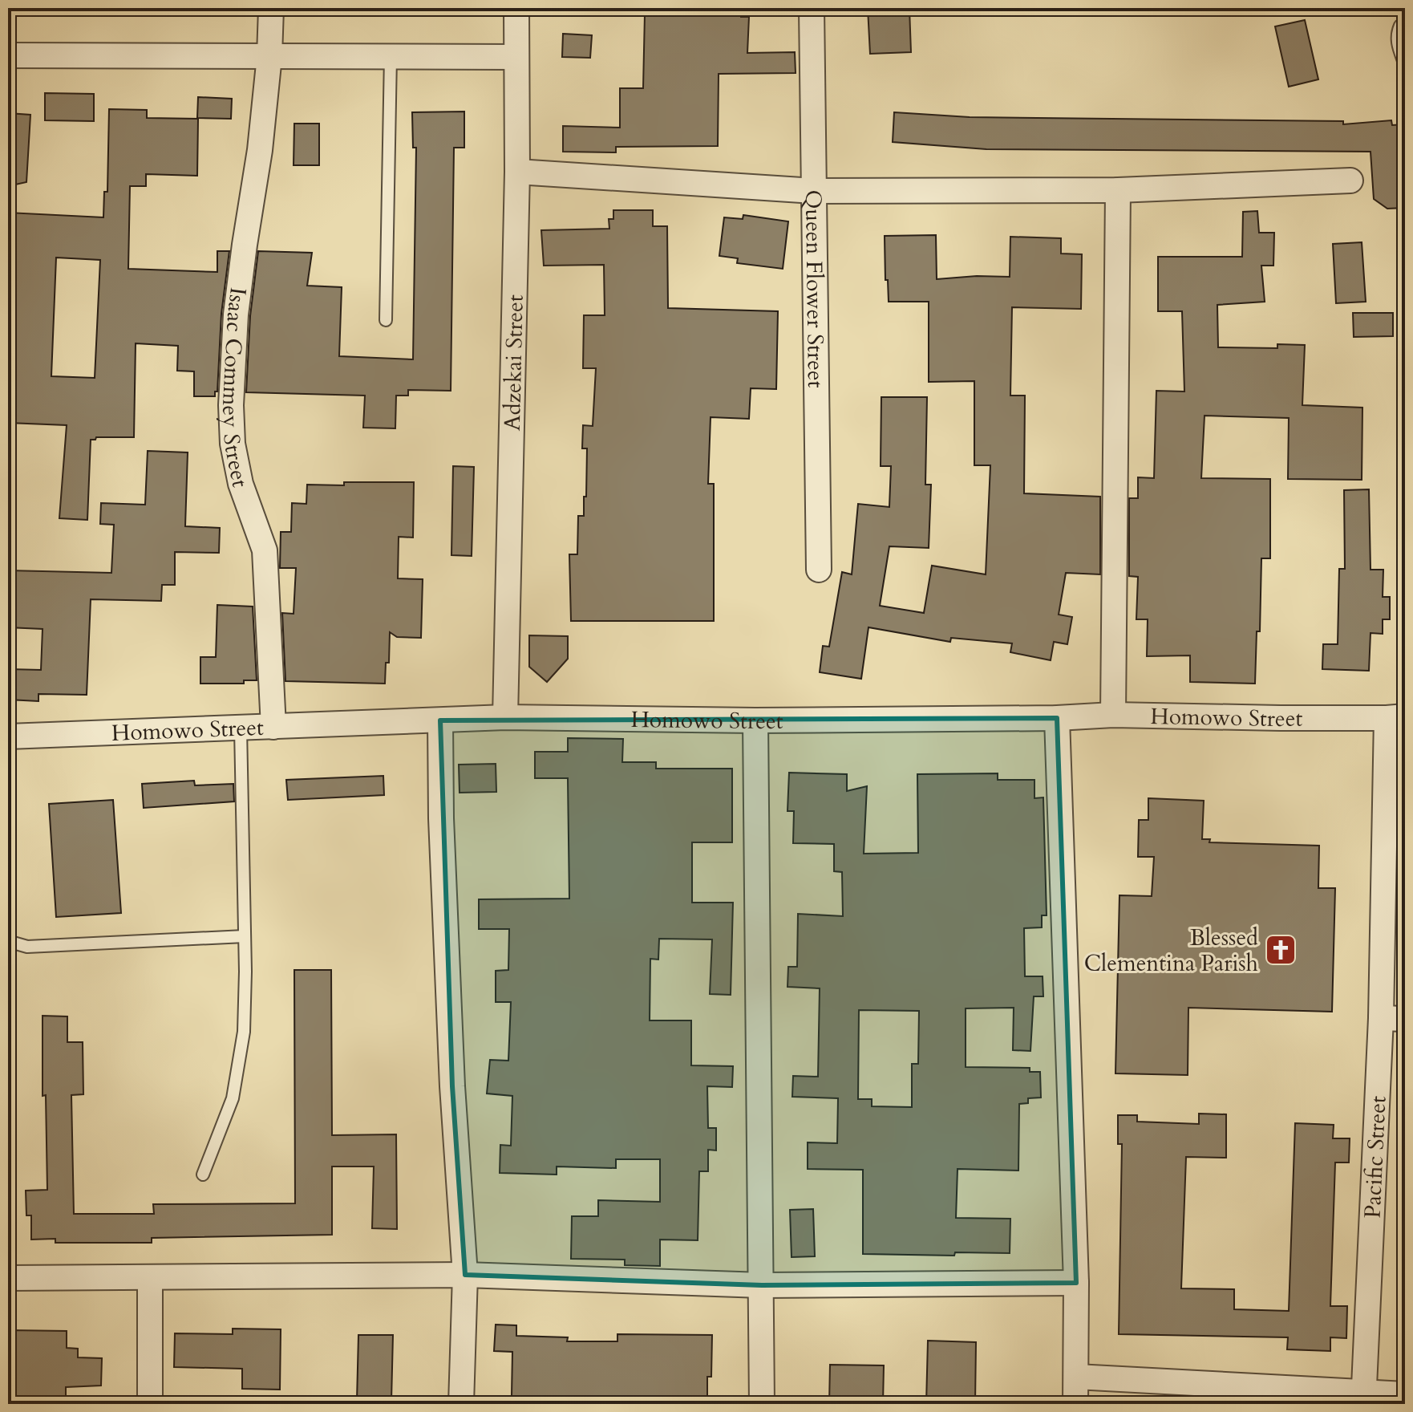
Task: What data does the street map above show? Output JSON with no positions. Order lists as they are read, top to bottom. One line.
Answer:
{"streets":{"street":["Queen Flower Street","Adzekai Street","Isaac Commey Street","Homowo Street","Pacific Street"]},"crossings":[["Adzekai Street","Homowo Street"],["Isaac Commey Street","Homowo Street"],["Homowo Street","Pacific Street"]],"places":{"church":["Blessed Clementina Parish"]}}
